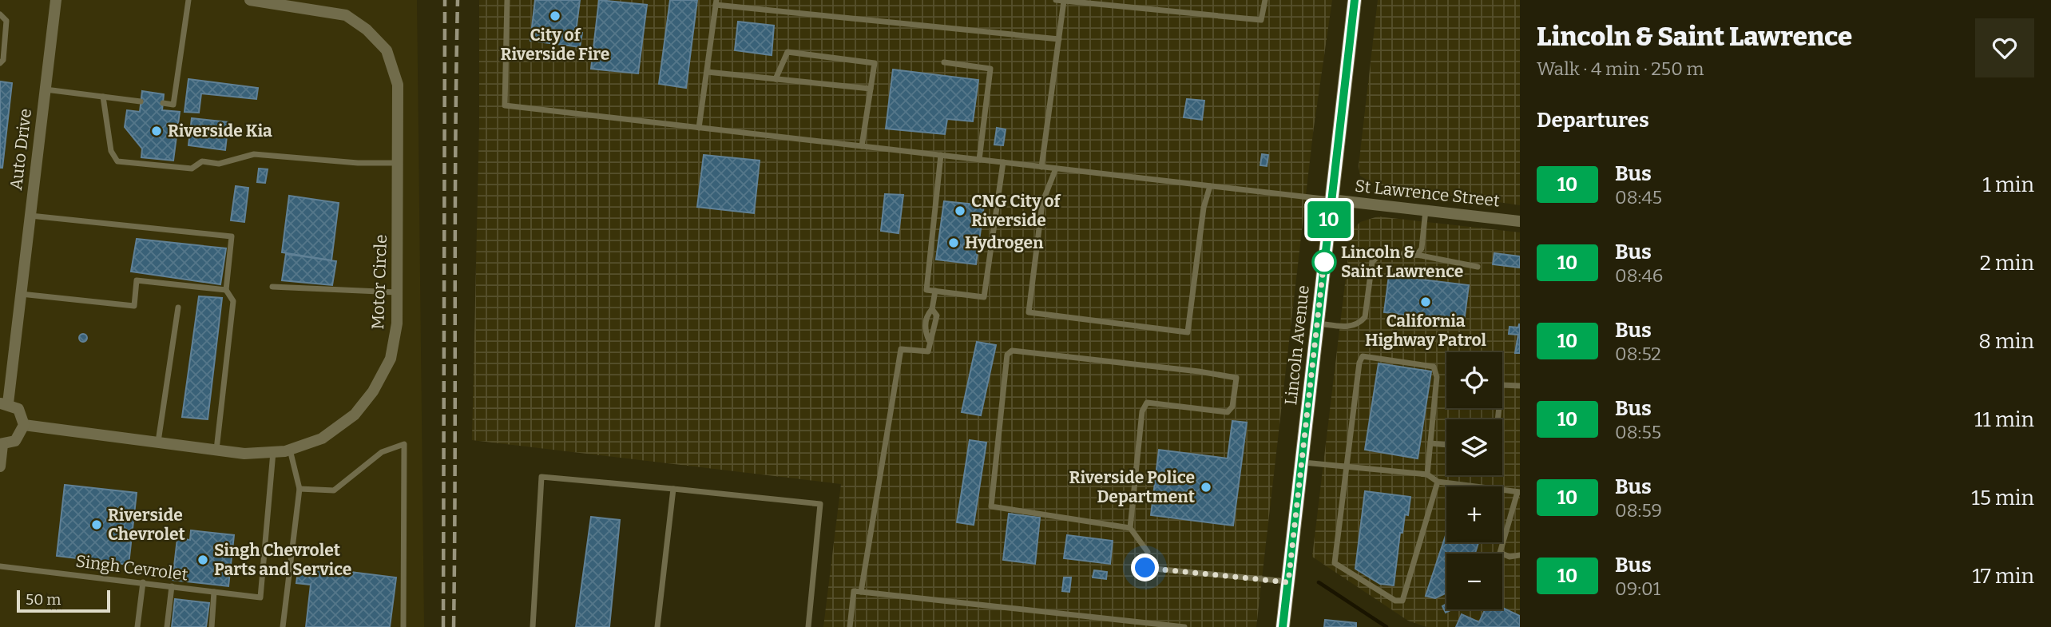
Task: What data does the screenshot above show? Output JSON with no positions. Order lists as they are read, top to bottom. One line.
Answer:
{"streets":{"street":["Auto Drive","St Lawrence Street","Motor Circle","Lincoln Avenue"],"lane":["Singh Cevrolet"]},"crossings":[["Auto Drive","Motor Circle"],["St Lawrence Street","Lincoln Avenue"],["Motor Circle","Singh Cevrolet"]],"places":["City of Riverside Fire","Riverside Kia","CNG City of Riverside","Hydrogen","Lincoln & Saint Lawrence","California Highway Patrol","Riverside Police Department","Riverside Chevrolet","Singh Chevrolet Parts and Service"],"lines":["bus line 10"],"scale_bar":"50 m","page":{"on_map":"10","heading":[["Lincoln & Saint Lawrence","Walk · 4 min · 250 m"],"Departures"],"list":[{"mark":"10","name":"Bus","note":"08:45","value":"1 min"},{"mark":"10","name":"Bus","note":"08:46","value":"2 min"},{"mark":"10","name":"Bus","note":"08:52","value":"8 min"},{"mark":"10","name":"Bus","note":"08:55","value":"11 min"},{"mark":"10","name":"Bus","note":"08:59","value":"15 min"},{"mark":"10","name":"Bus","note":"09:01","value":"17 min"}],"map_buttons":["+","−"],"scale":"50 m"}}
